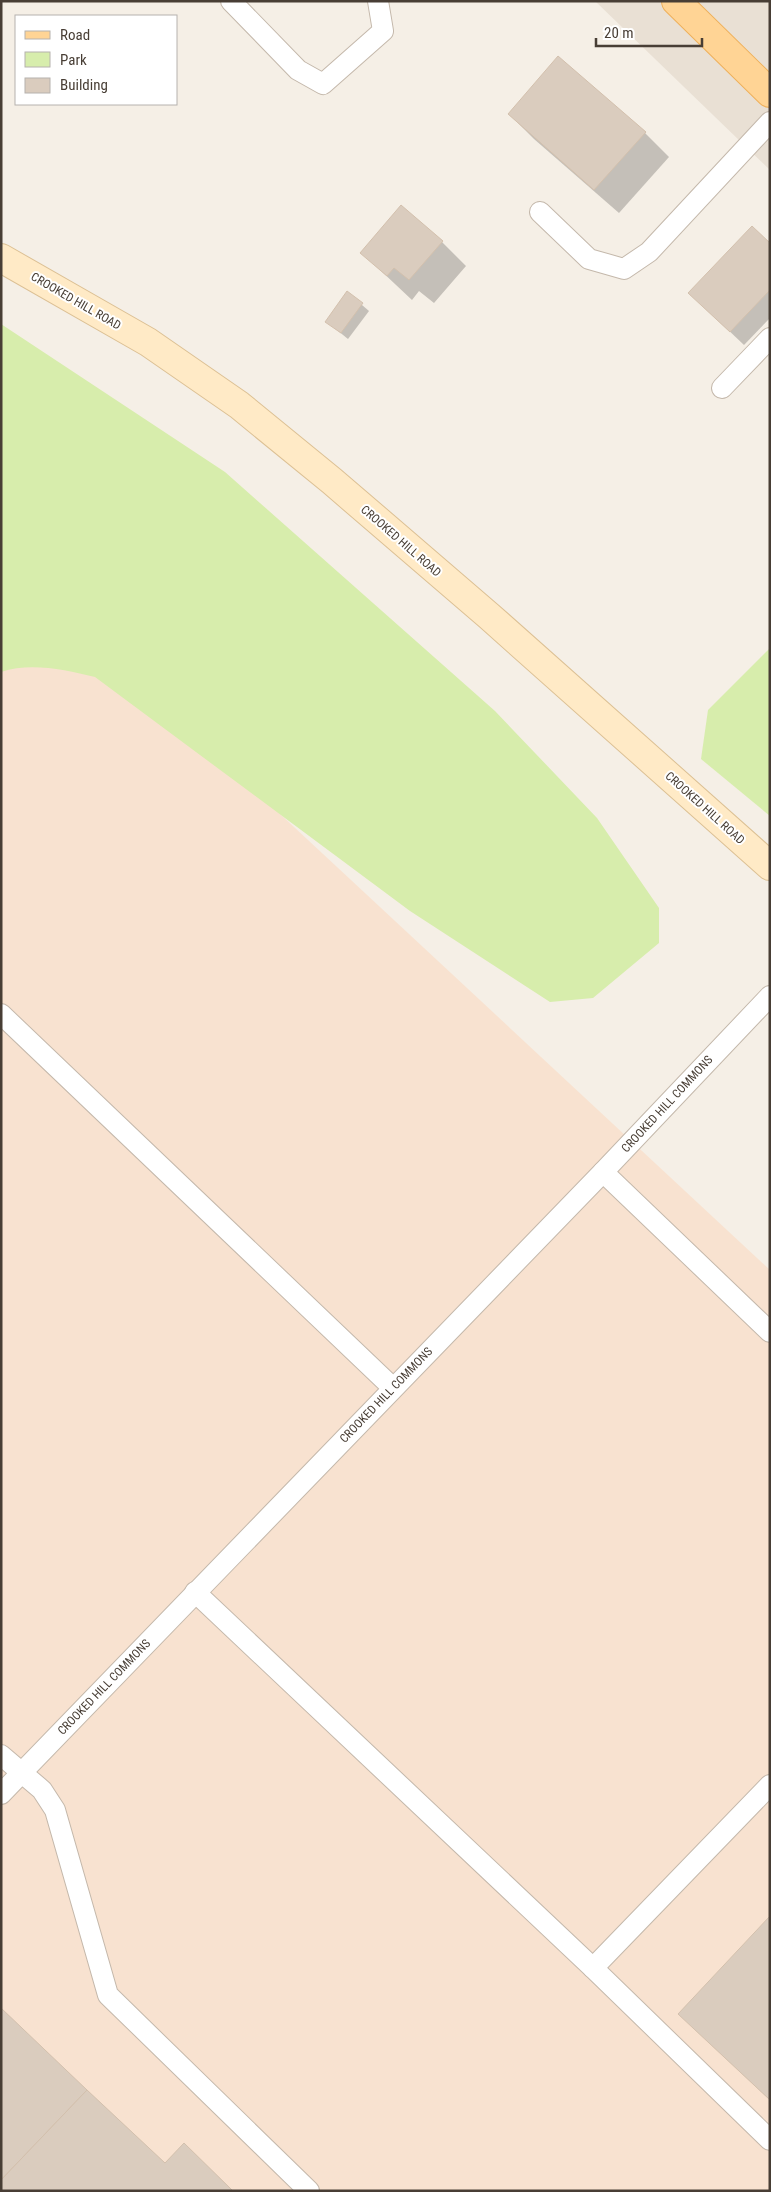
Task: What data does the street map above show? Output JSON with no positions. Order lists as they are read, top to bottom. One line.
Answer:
{"streets":{"main road":["CROOKED HILL ROAD"],"lane":["CROOKED HILL COMMONS"]},"legend":["Road","Park","Building"],"scale_bar":"20 m"}
